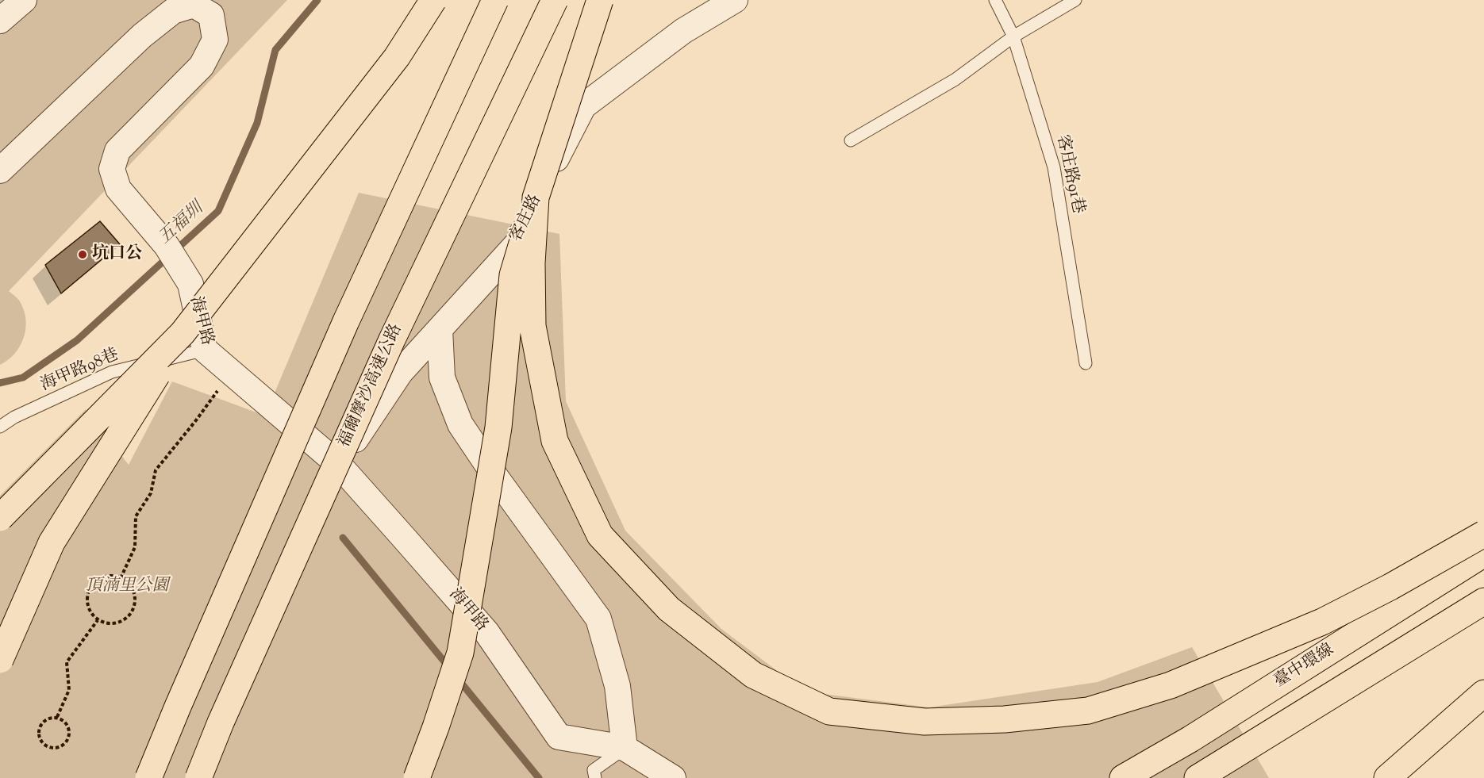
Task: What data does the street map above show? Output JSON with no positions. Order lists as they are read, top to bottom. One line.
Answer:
{"streets":{"highway":["福爾摩沙高速公路","臺中環線"],"street":["客庄路","海甲路"],"lane":["客庄路91巷","海甲路98巷"]},"crossings":[["客庄路","海甲路"],["海甲路","海甲路98巷"]],"water":["五福圳"],"parks":["頂湳里公園"],"places":["坑口公"]}
